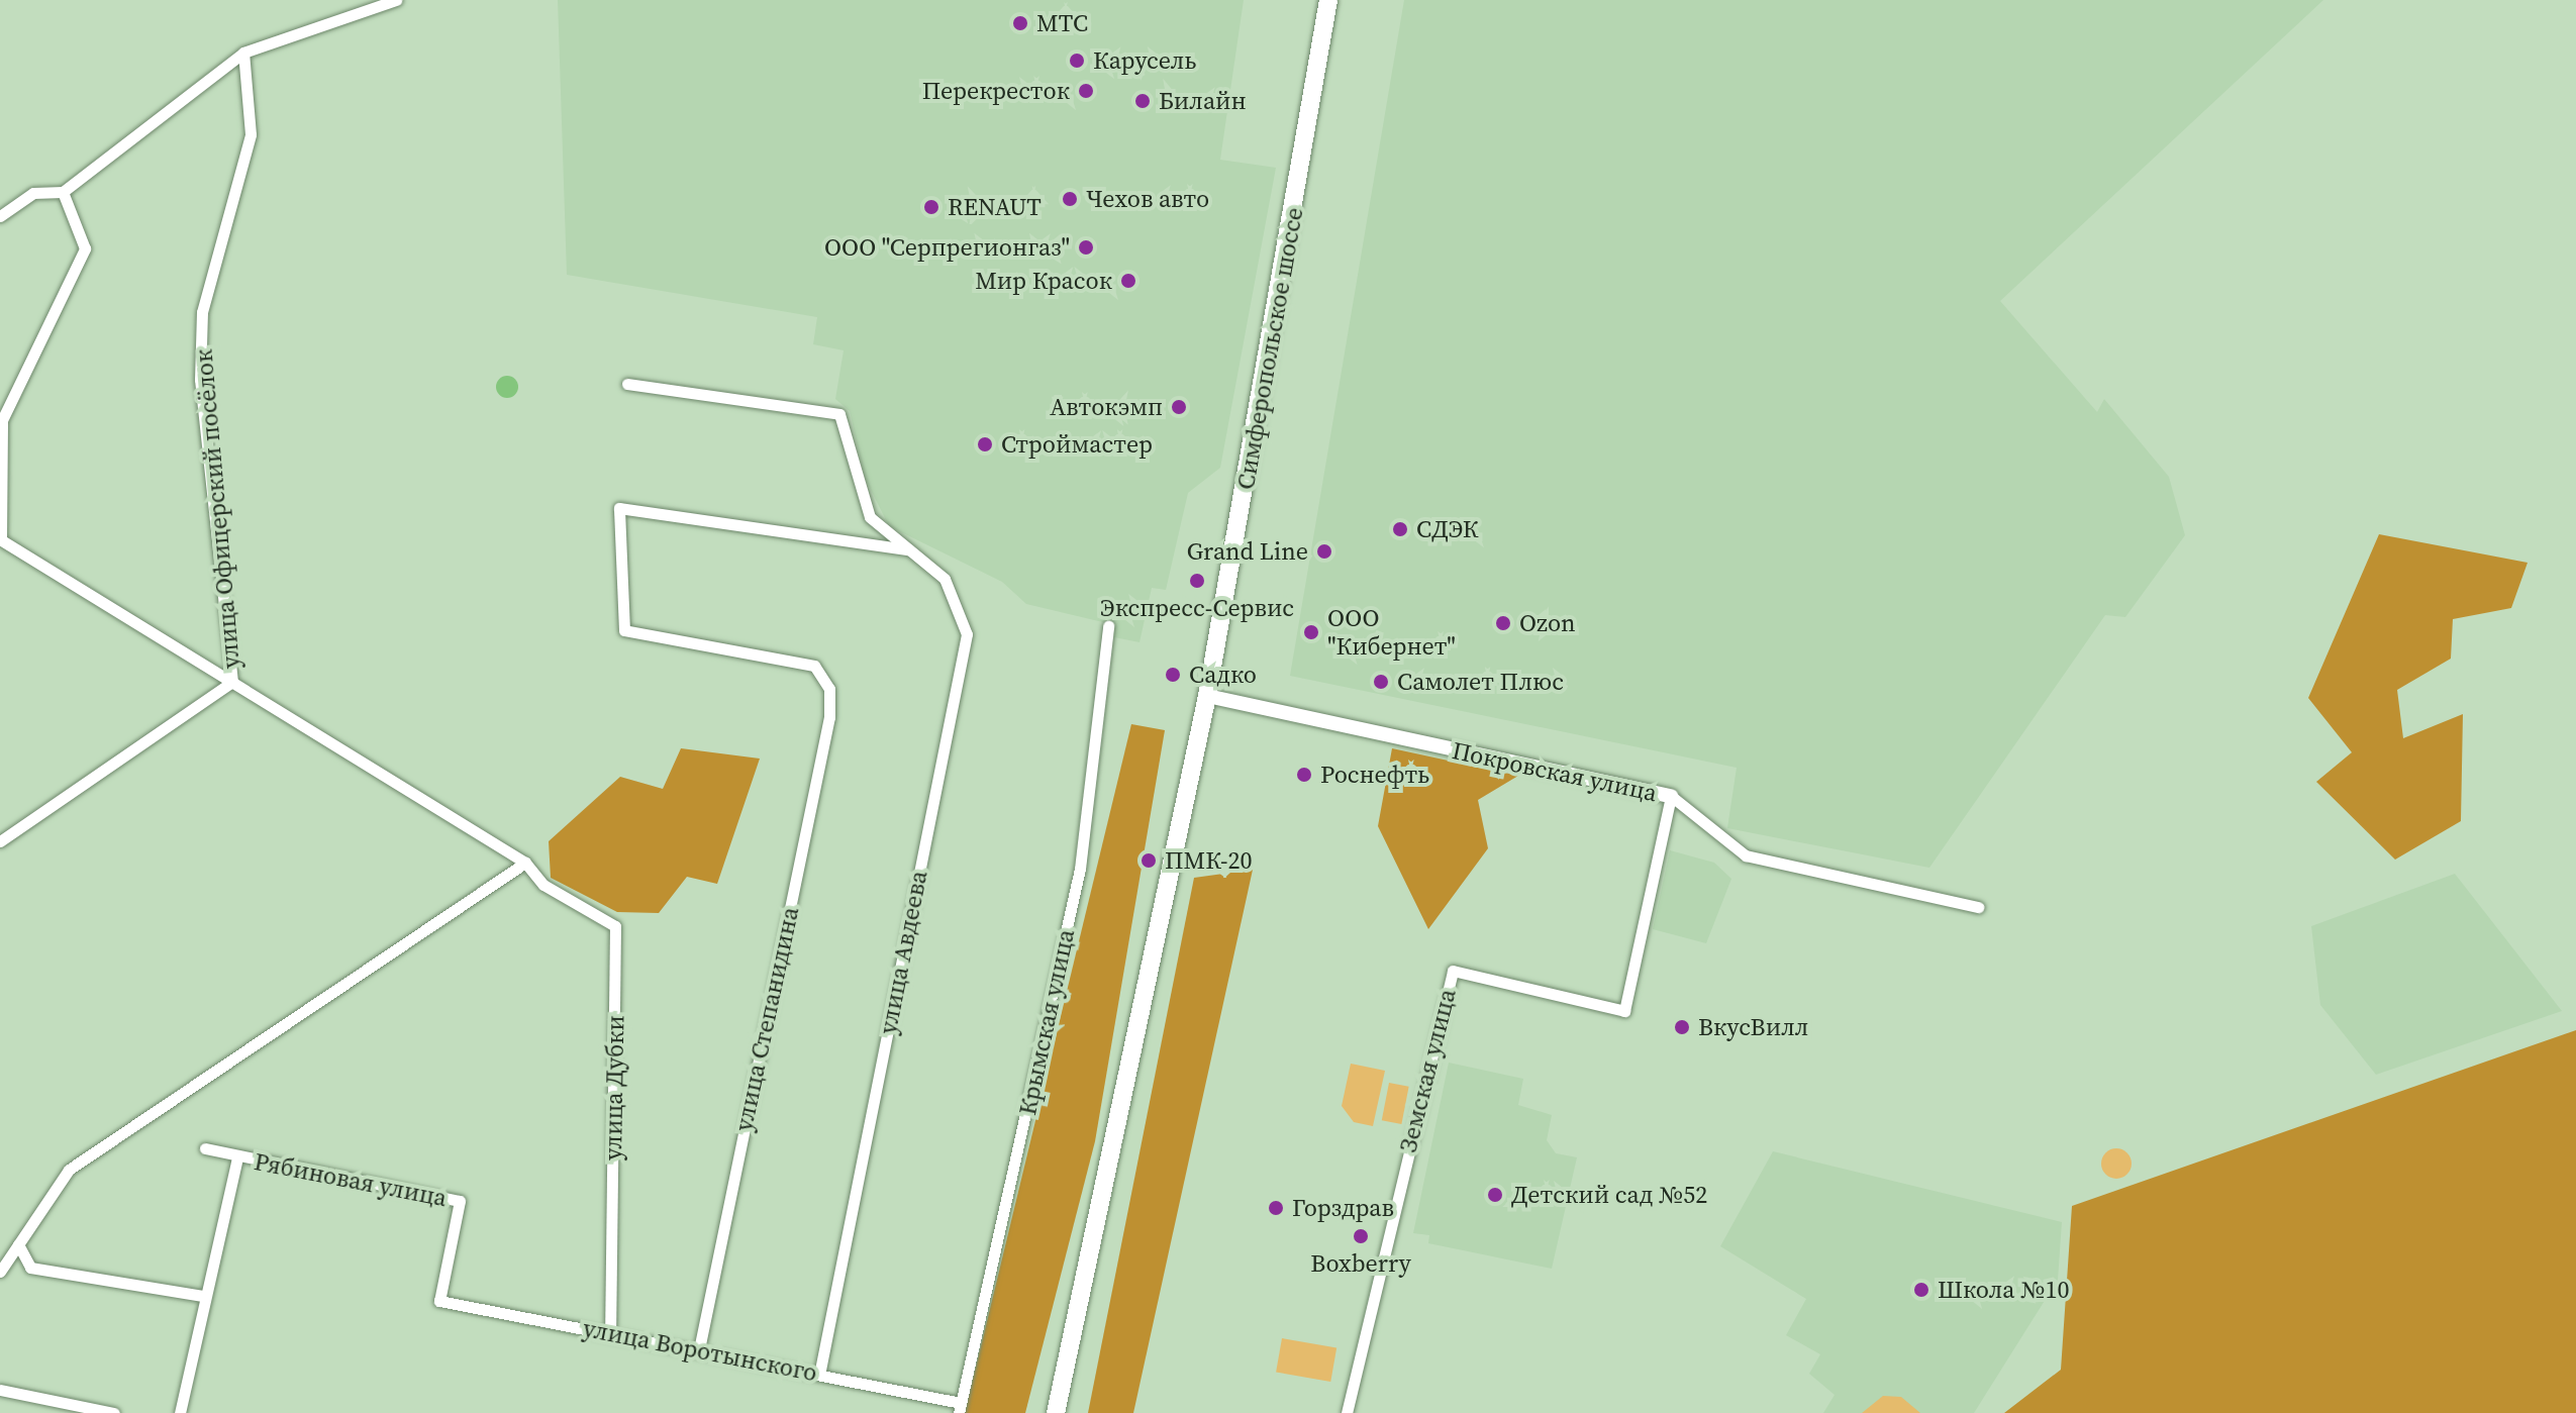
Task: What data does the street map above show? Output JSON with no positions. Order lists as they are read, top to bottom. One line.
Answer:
{"streets":{"main road":["Симферопольское шоссе"],"street":["улица Офицерский посёлок","Покровская улица","улица Авдеева","улица Степанидина","Крымская улица","Земская улица","улица Дубки","Рябиновая улица","улица Воротынского"]},"crossings":[["Симферопольское шоссе","Покровская улица"],["улица Офицерский посёлок","улица Дубки"],["Покровская улица","Земская улица"],["улица Авдеева","улица Степанидина"],["улица Авдеева","улица Воротынского"],["улица Степанидина","улица Воротынского"],["Крымская улица","улица Воротынского"],["улица Дубки","улица Воротынского"],["Рябиновая улица","улица Воротынского"]],"places":["МТС","Карусель","Перекресток","Билайн","Чехов авто","RENAUT","ООО \"Серпрегионгаз\"","Мир Красок","Автокэмп","Строймастер","СДЭК","Grand Line","Экспресс-Сервис","Ozon","ООО \"Кибернет\"","Садко","Самолет Плюс","Роснефть","ПМК-20","ВкусВилл","Детский сад №52","Горздрав","Boxberry","Школа №10"]}
